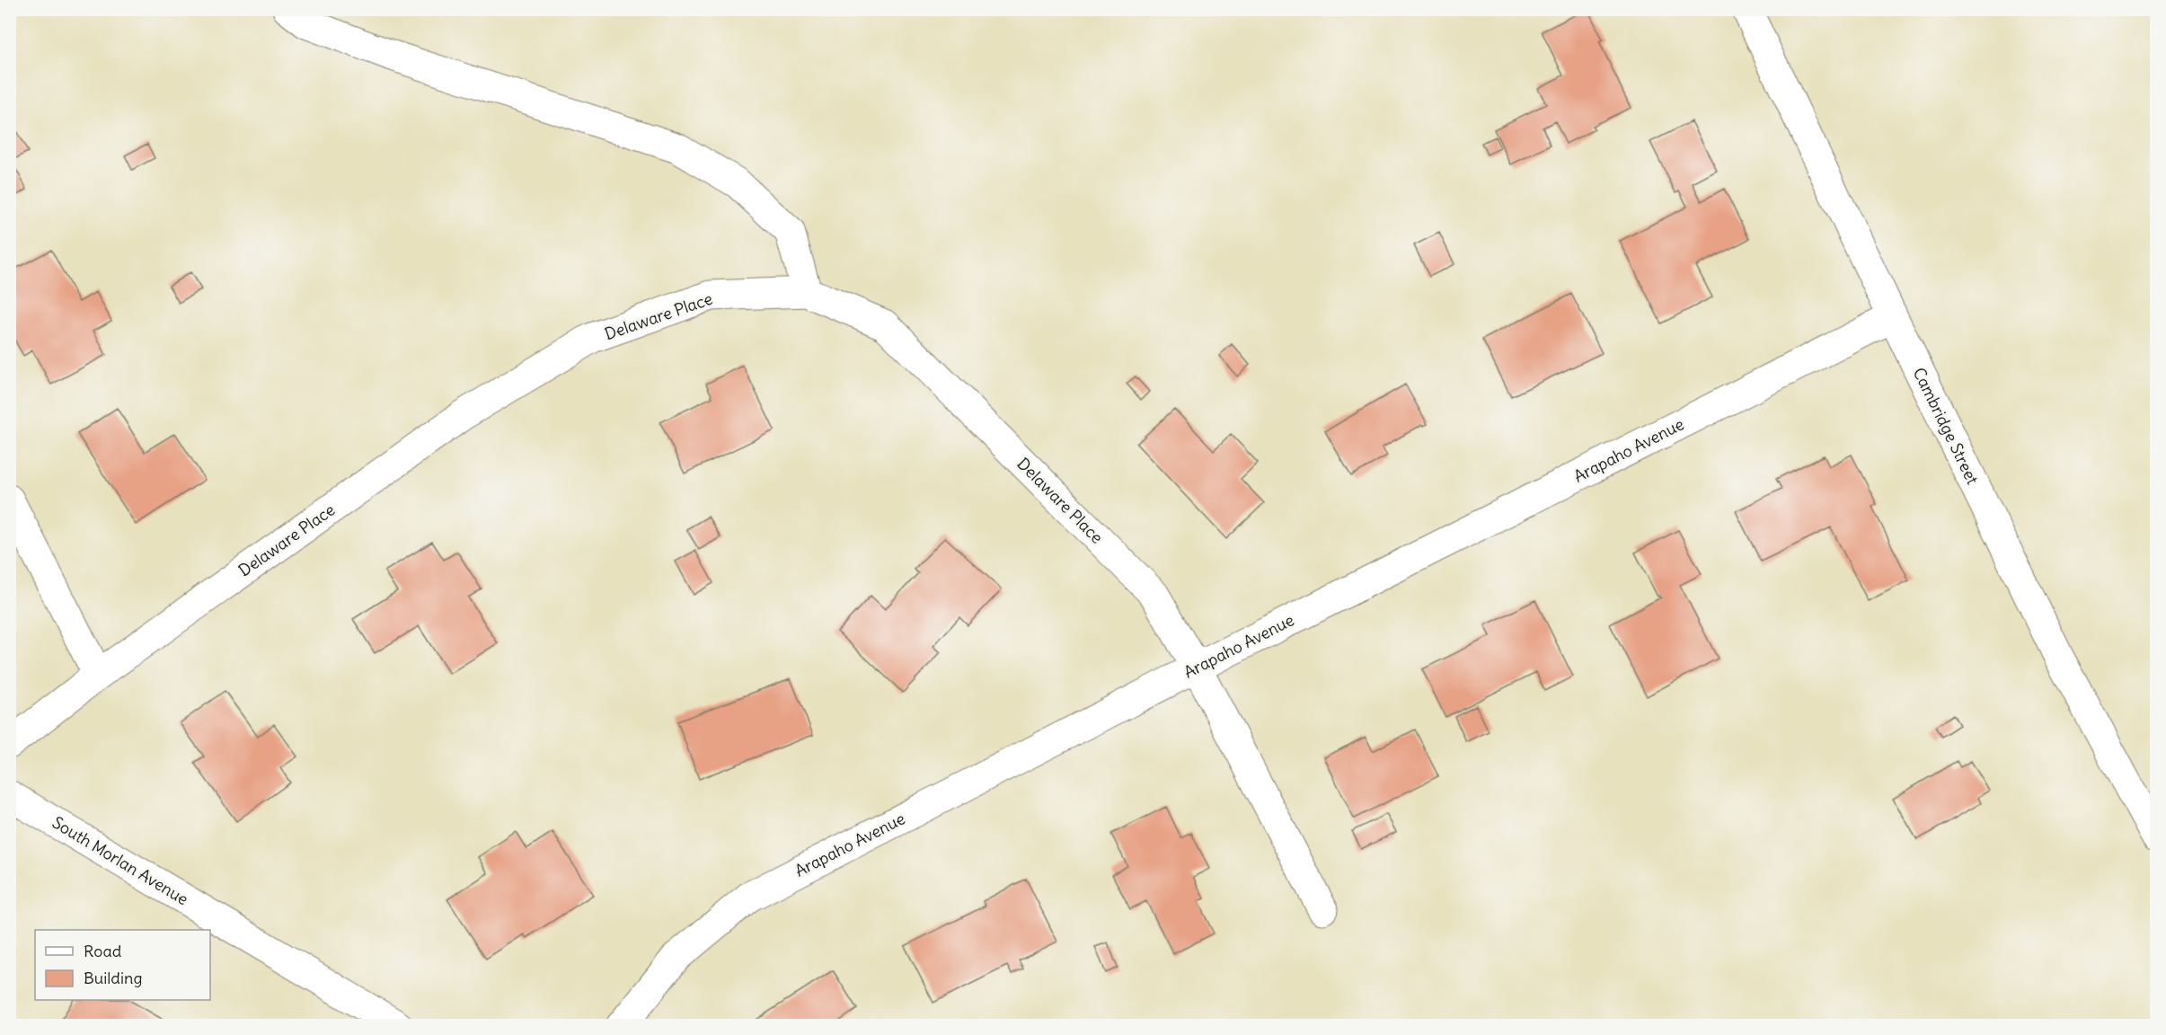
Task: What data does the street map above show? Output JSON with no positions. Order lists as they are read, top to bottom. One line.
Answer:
{"streets":{"street":["Delaware Place","Cambridge Street","Arapaho Avenue","South Morlan Avenue"]},"crossings":[["Delaware Place","Arapaho Avenue"],["Cambridge Street","Arapaho Avenue"]],"legend":["Road","Building"]}
